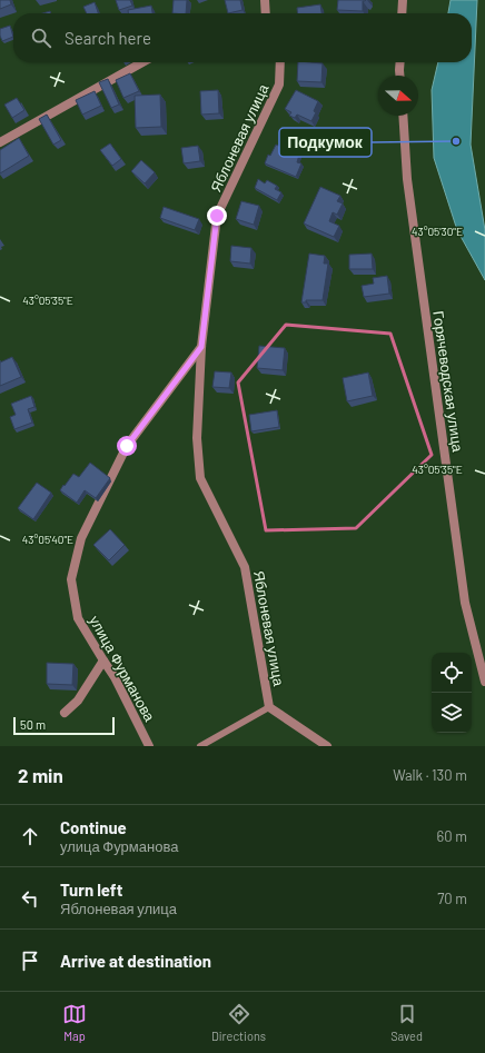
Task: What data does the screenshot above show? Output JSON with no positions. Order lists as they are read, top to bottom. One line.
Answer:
{"streets":{"street":["Яблоневая улица","Горячеводская улица","улица Фурманова"]},"crossings":[["Яблоневая улица","улица Фурманова"]],"places":["Подкумок"],"scale_bar":"50 m","north":"right","page":{"search":"Search here","scale":"50 m","heading":["2 min","Walk · 130 m"],"list":[["Continue","улица Фурманова","60 m"],["Turn left","Яблоневая улица","70 m"],"Arrive at destination"],"nav":["Map","Directions","Saved"]},"coordinates":["43°05'30\"E","43°05'35\"E","43°05'40\"E"]}
